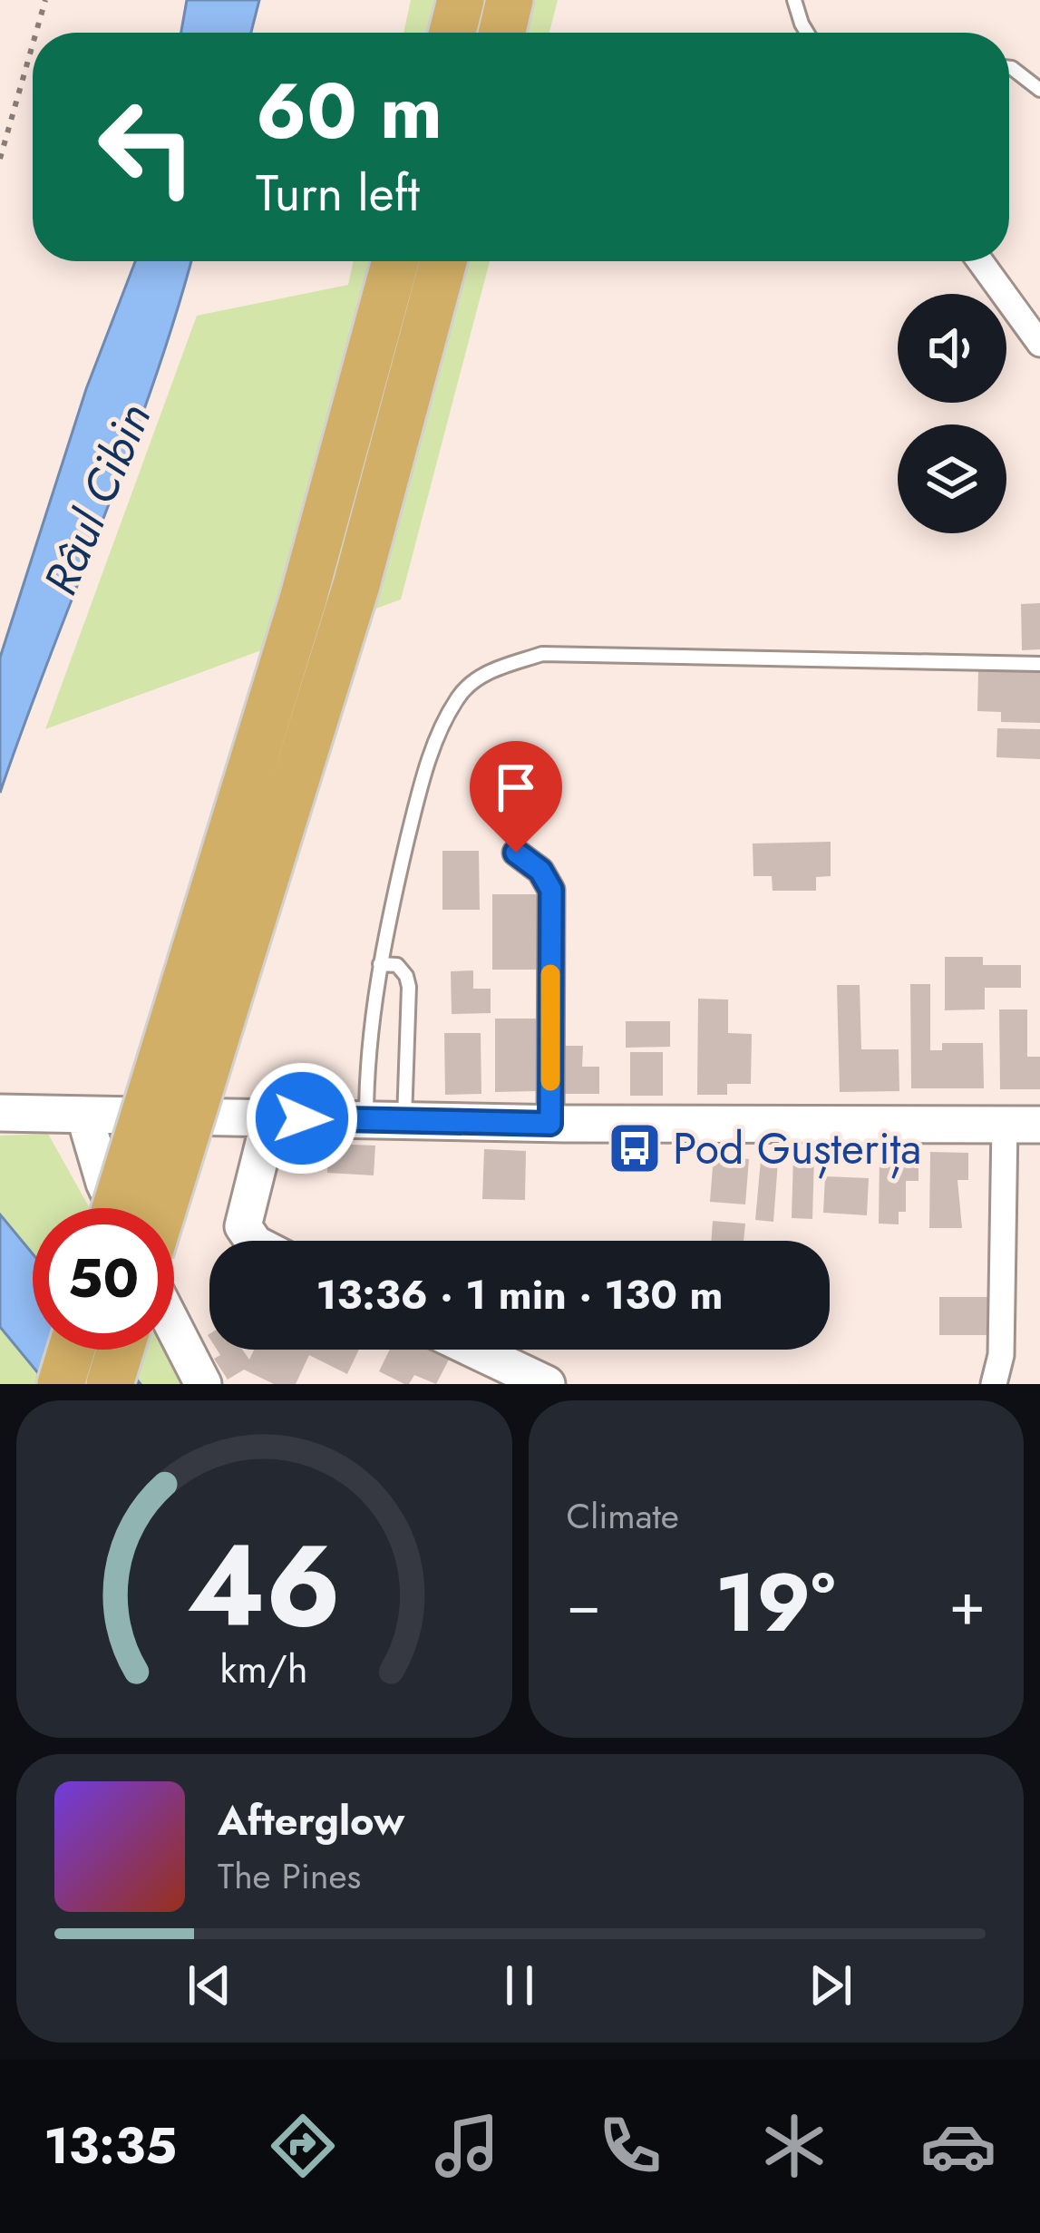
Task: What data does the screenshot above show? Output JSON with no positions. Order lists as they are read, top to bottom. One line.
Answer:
{"water":["Râul Cibin"],"places":{"bus stop":["Pod Gușterița"]},"page":{"turn":["60 m","Turn left"],"limit":"50","trip":"13:36 · 1 min · 130 m","tile":"Climate","heat":["−","19°","+"],"song":["Afterglow","The Pines"],"tabs":"13:35","gauge":["46","km/h"]}}
